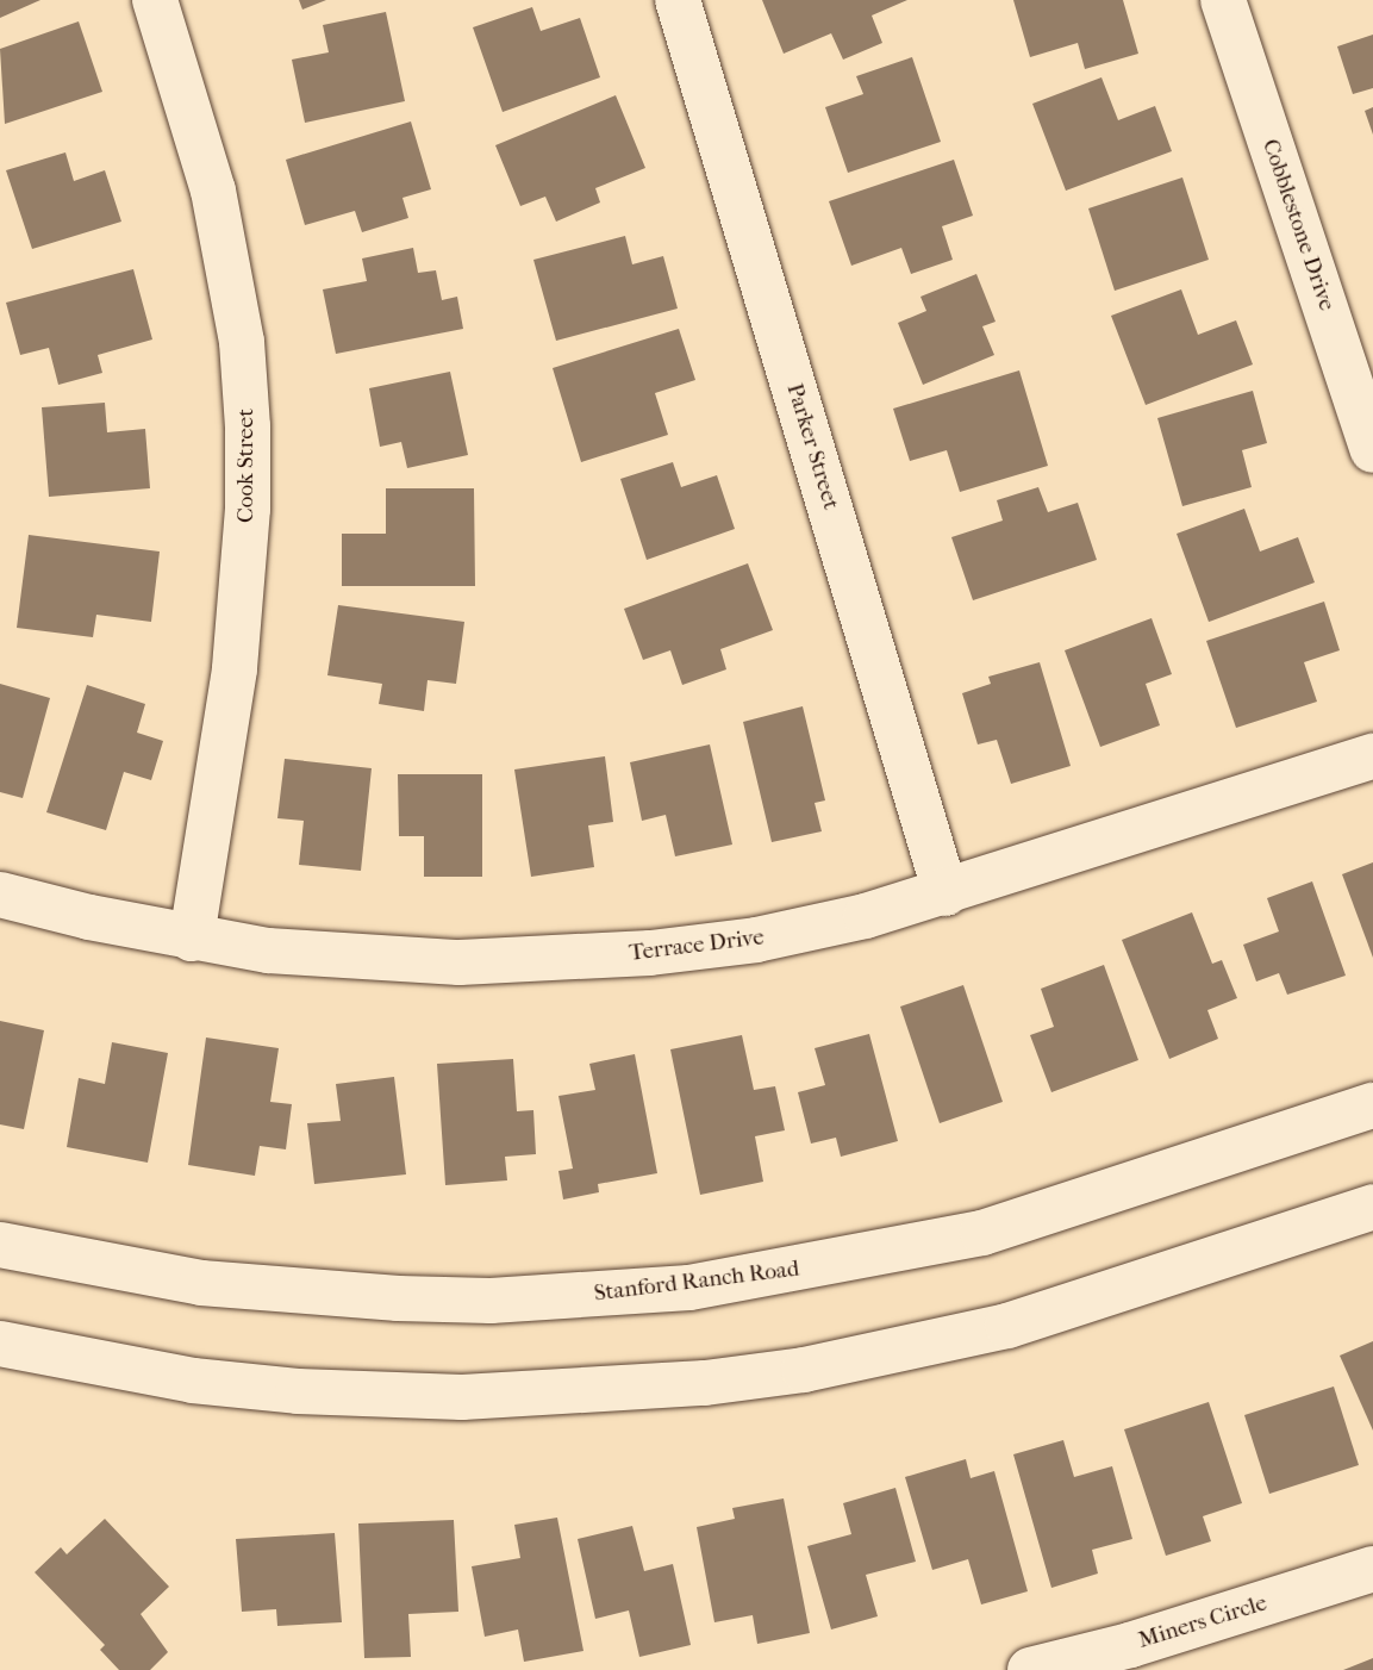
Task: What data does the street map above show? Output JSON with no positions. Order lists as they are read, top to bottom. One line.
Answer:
{"streets":{"street":["Cobblestone Drive","Parker Street","Cook Street","Terrace Drive","Stanford Ranch Road","Miners Circle"]},"crossings":[["Parker Street","Terrace Drive"],["Cook Street","Terrace Drive"]]}
